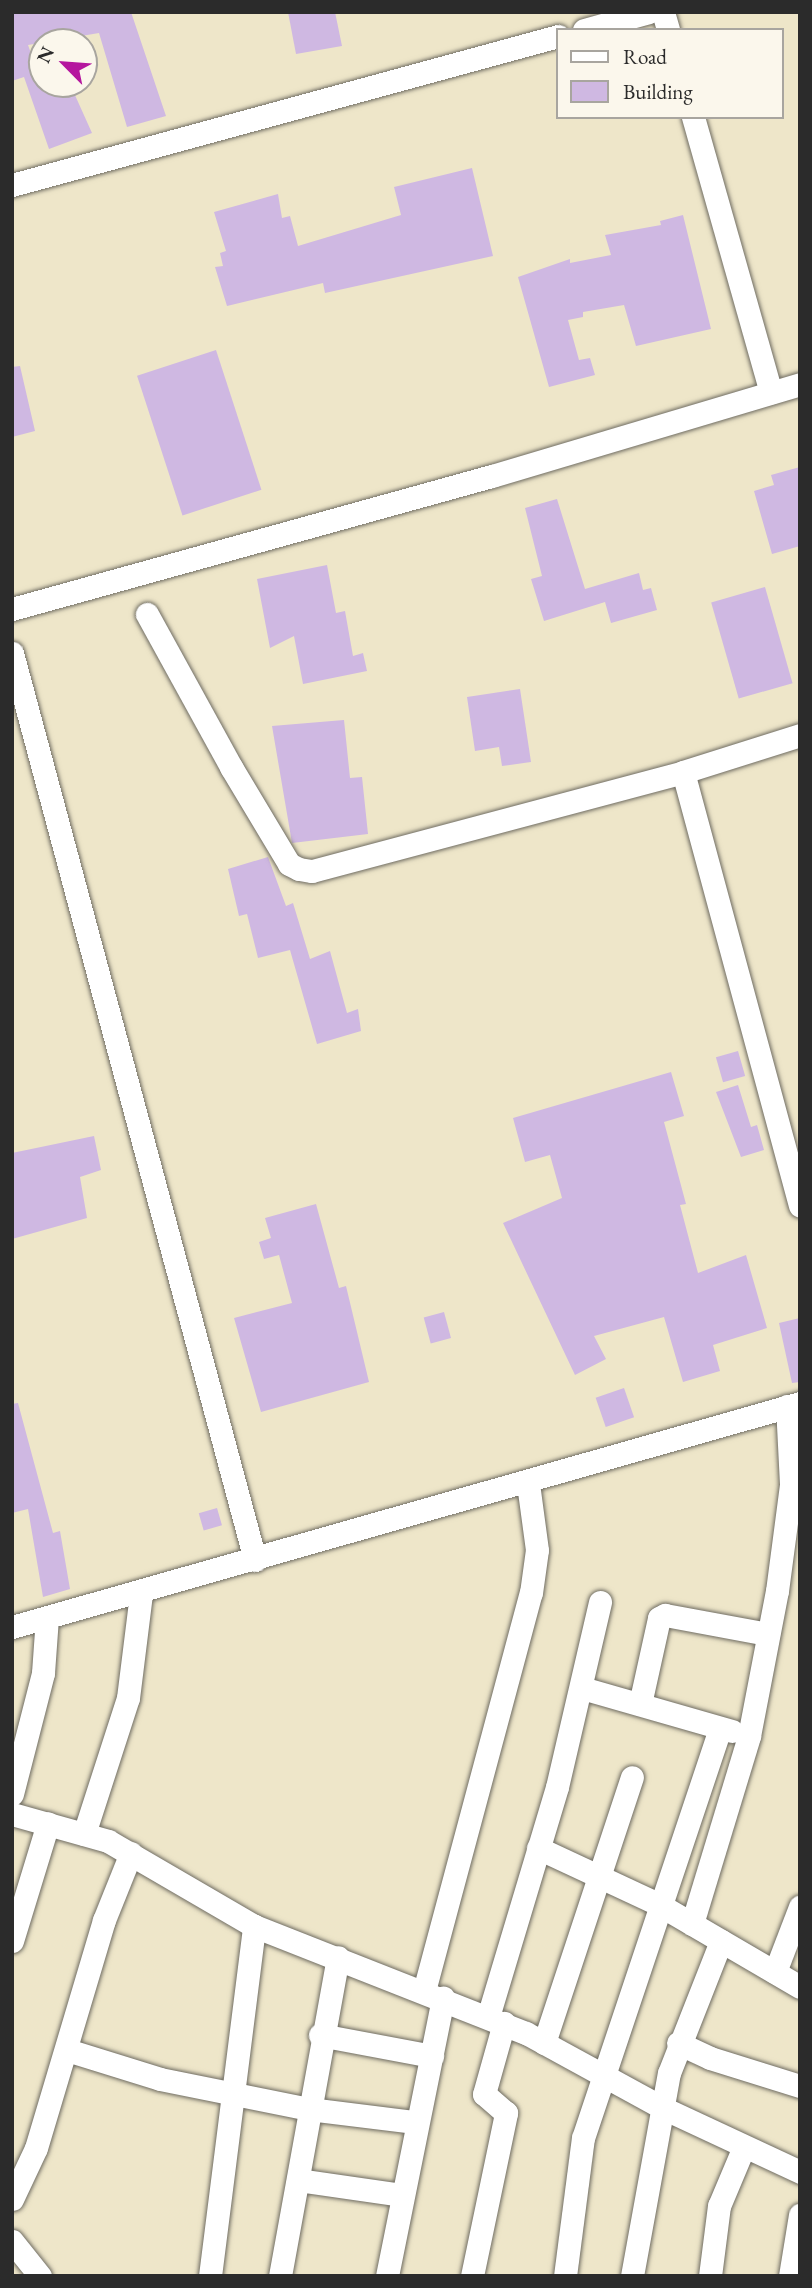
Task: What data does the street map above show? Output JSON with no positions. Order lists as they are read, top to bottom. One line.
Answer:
{"legend":["Road","Building"],"north":"top left"}
